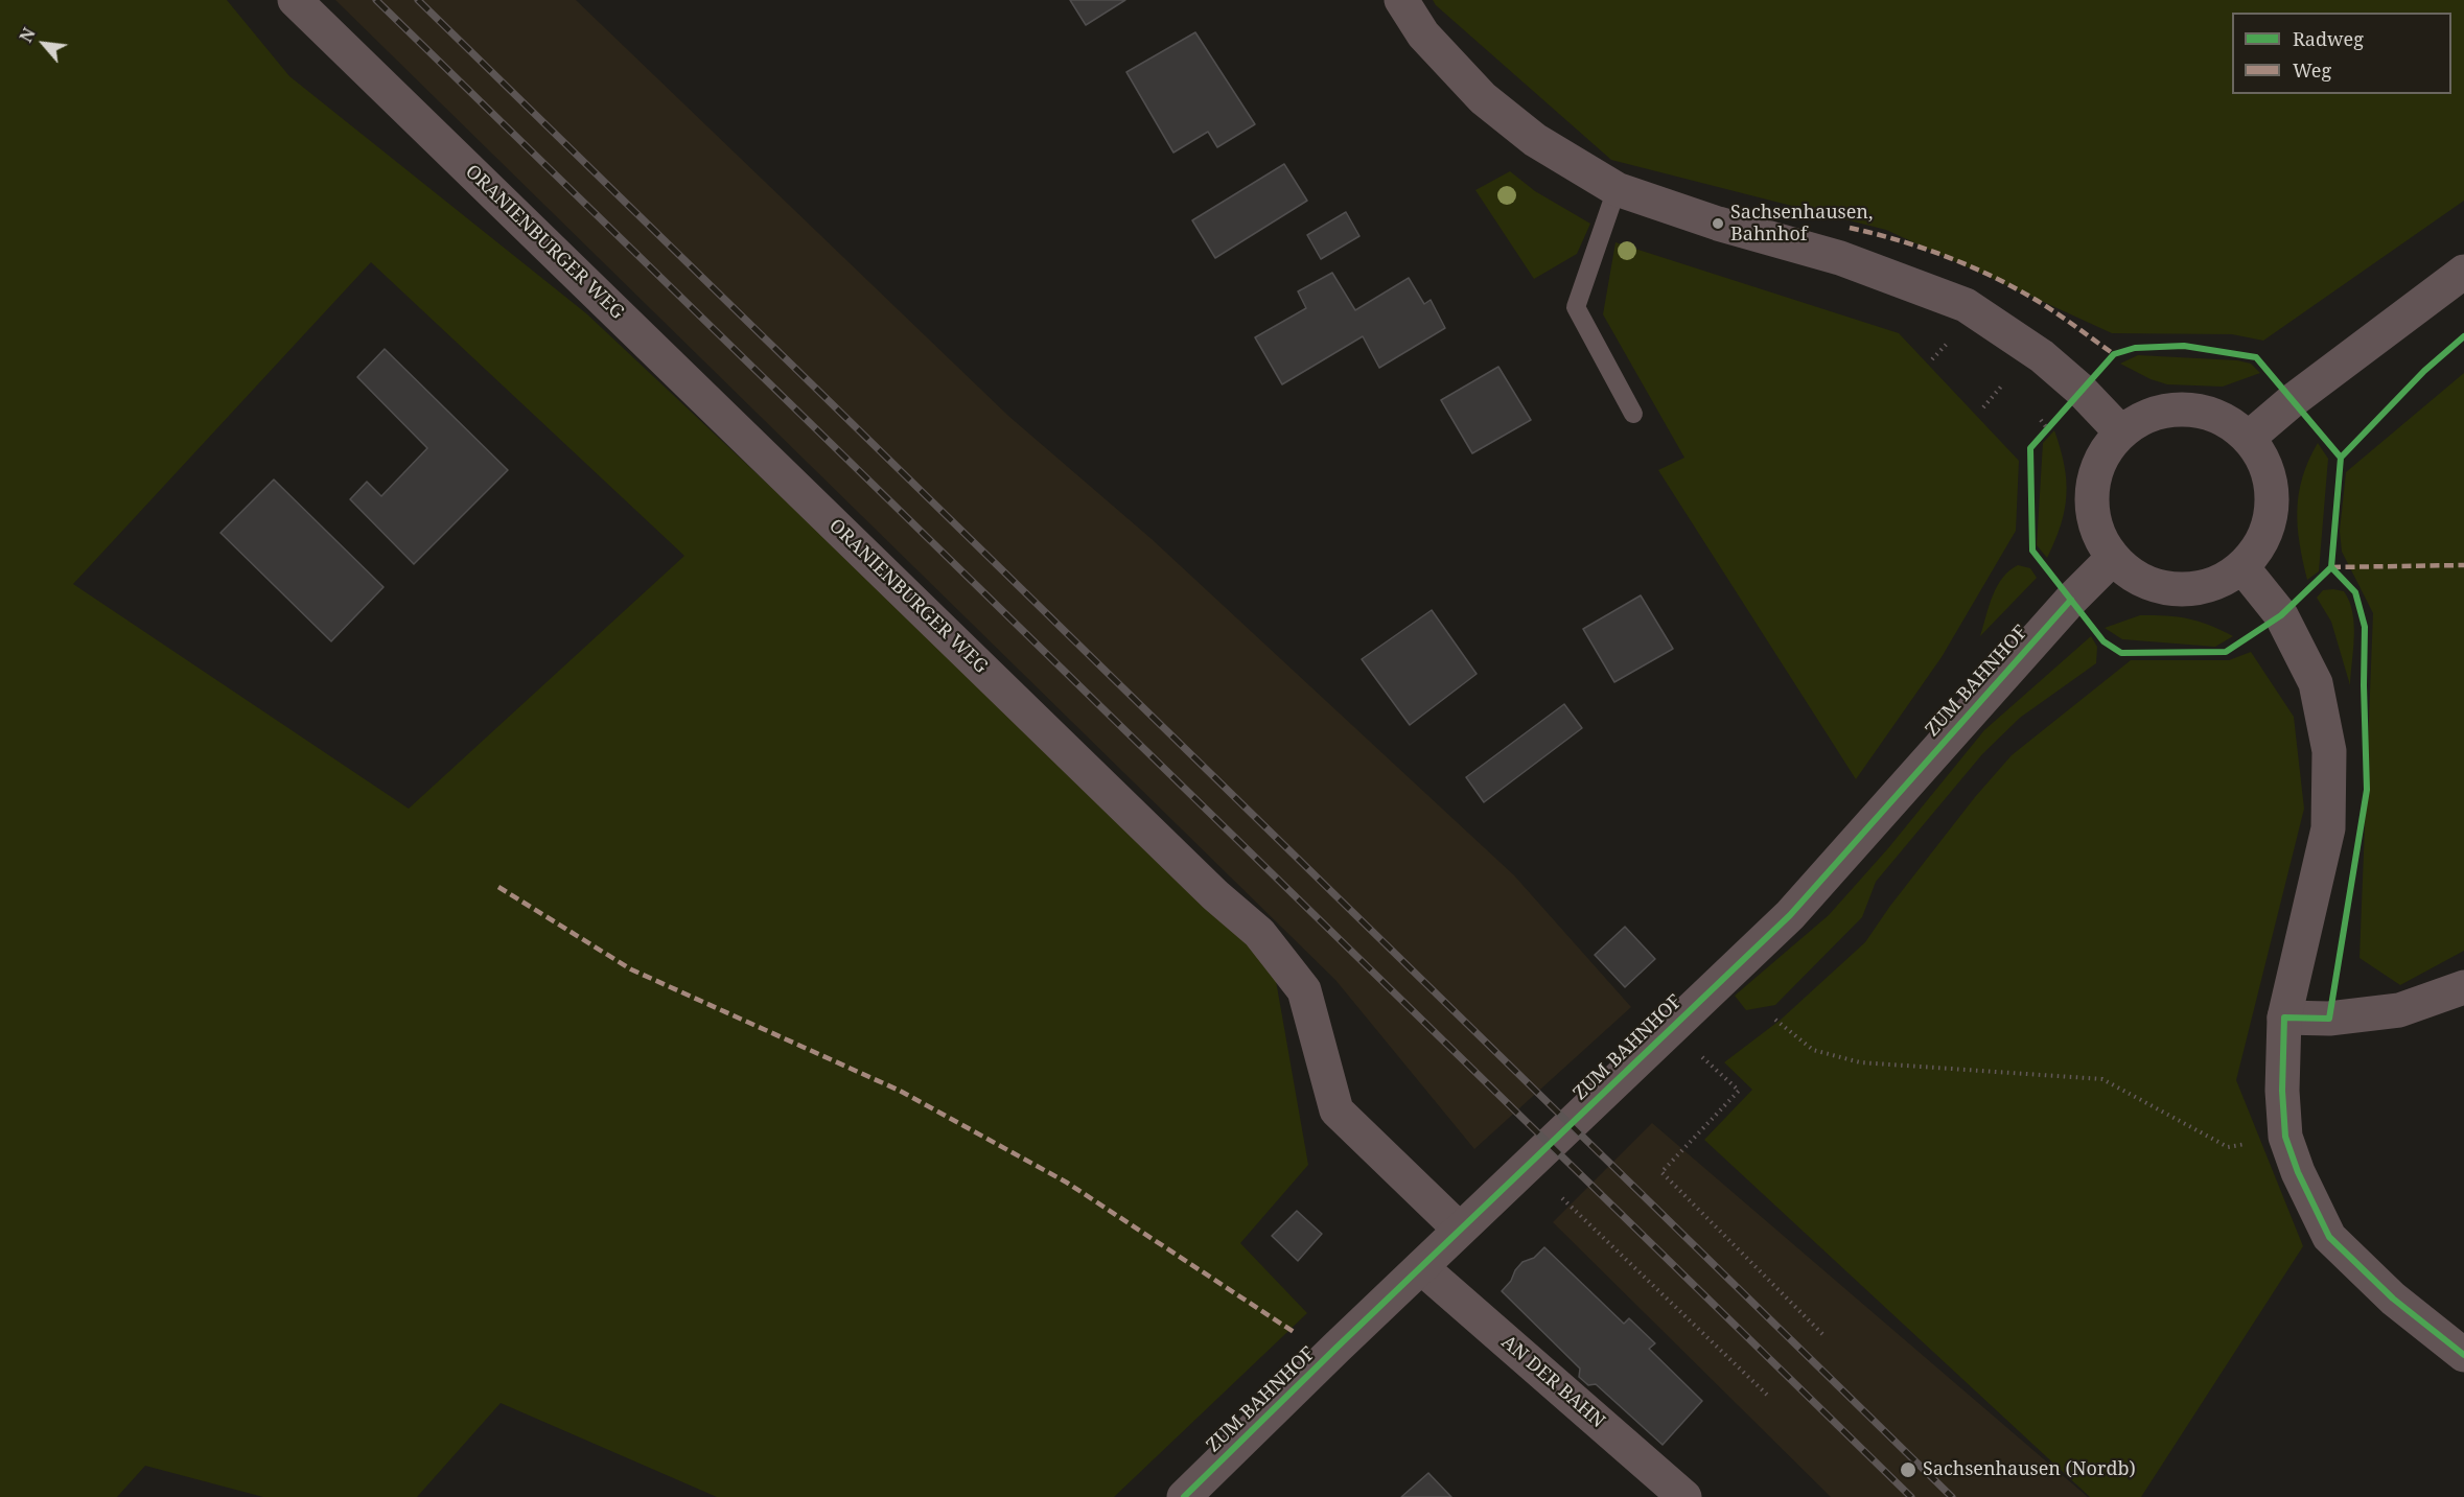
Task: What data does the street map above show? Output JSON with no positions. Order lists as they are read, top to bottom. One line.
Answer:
{"streets":{"street":["ORANIENBURGER WEG","ZUM BAHNHOF","AN DER BAHN"]},"crossings":[["ORANIENBURGER WEG","ZUM BAHNHOF"],["ZUM BAHNHOF","AN DER BAHN"]],"places":["Sachsenhausen, Bahnhof","Sachsenhausen (Nordb)"],"legend":["Radweg","Weg"],"north":"top left"}
